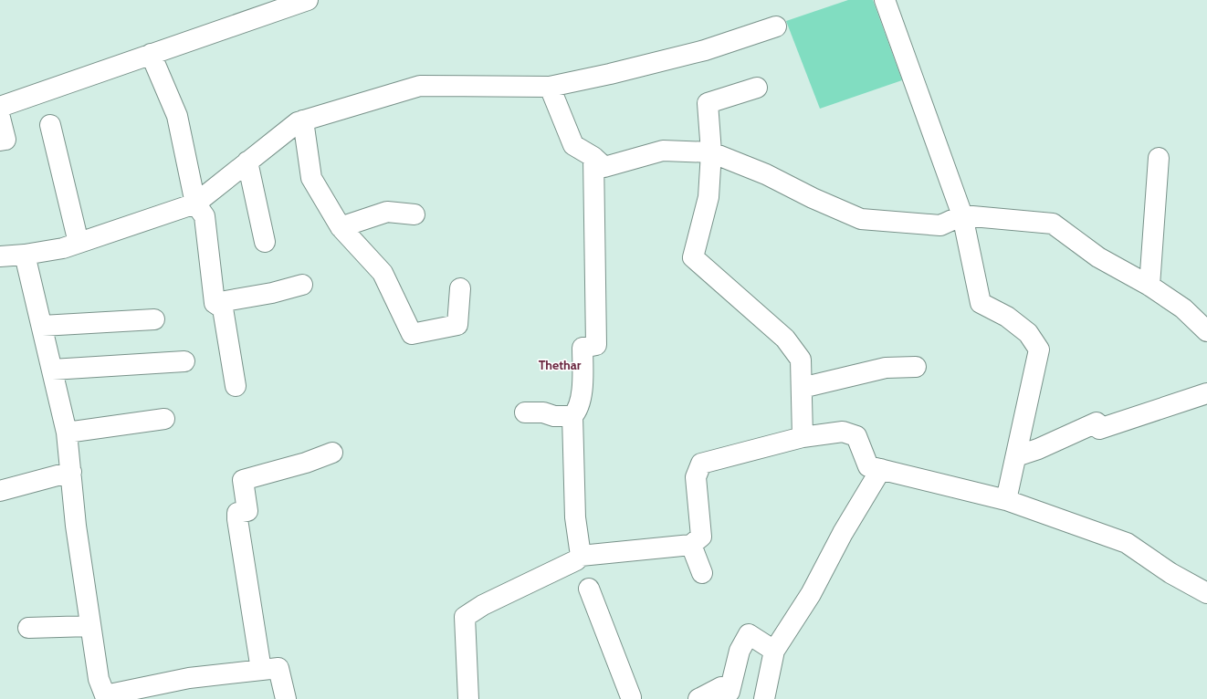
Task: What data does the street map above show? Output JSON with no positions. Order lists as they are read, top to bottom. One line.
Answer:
{"districts":["Thethar"]}
